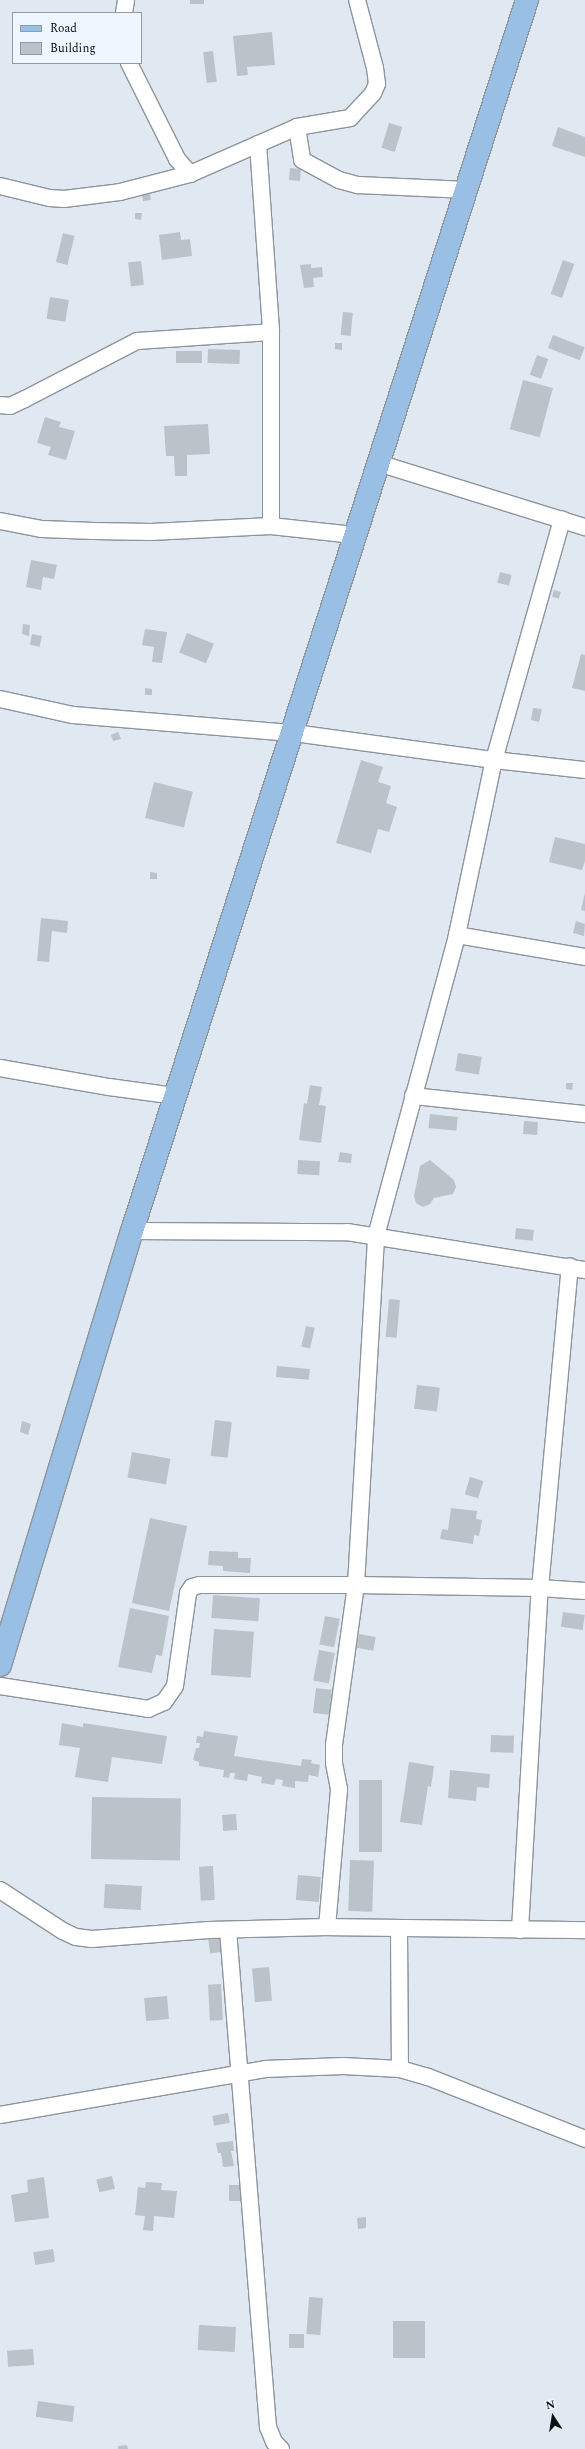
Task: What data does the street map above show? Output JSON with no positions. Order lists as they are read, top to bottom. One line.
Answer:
{"legend":["Road","Building"],"north":"top"}
